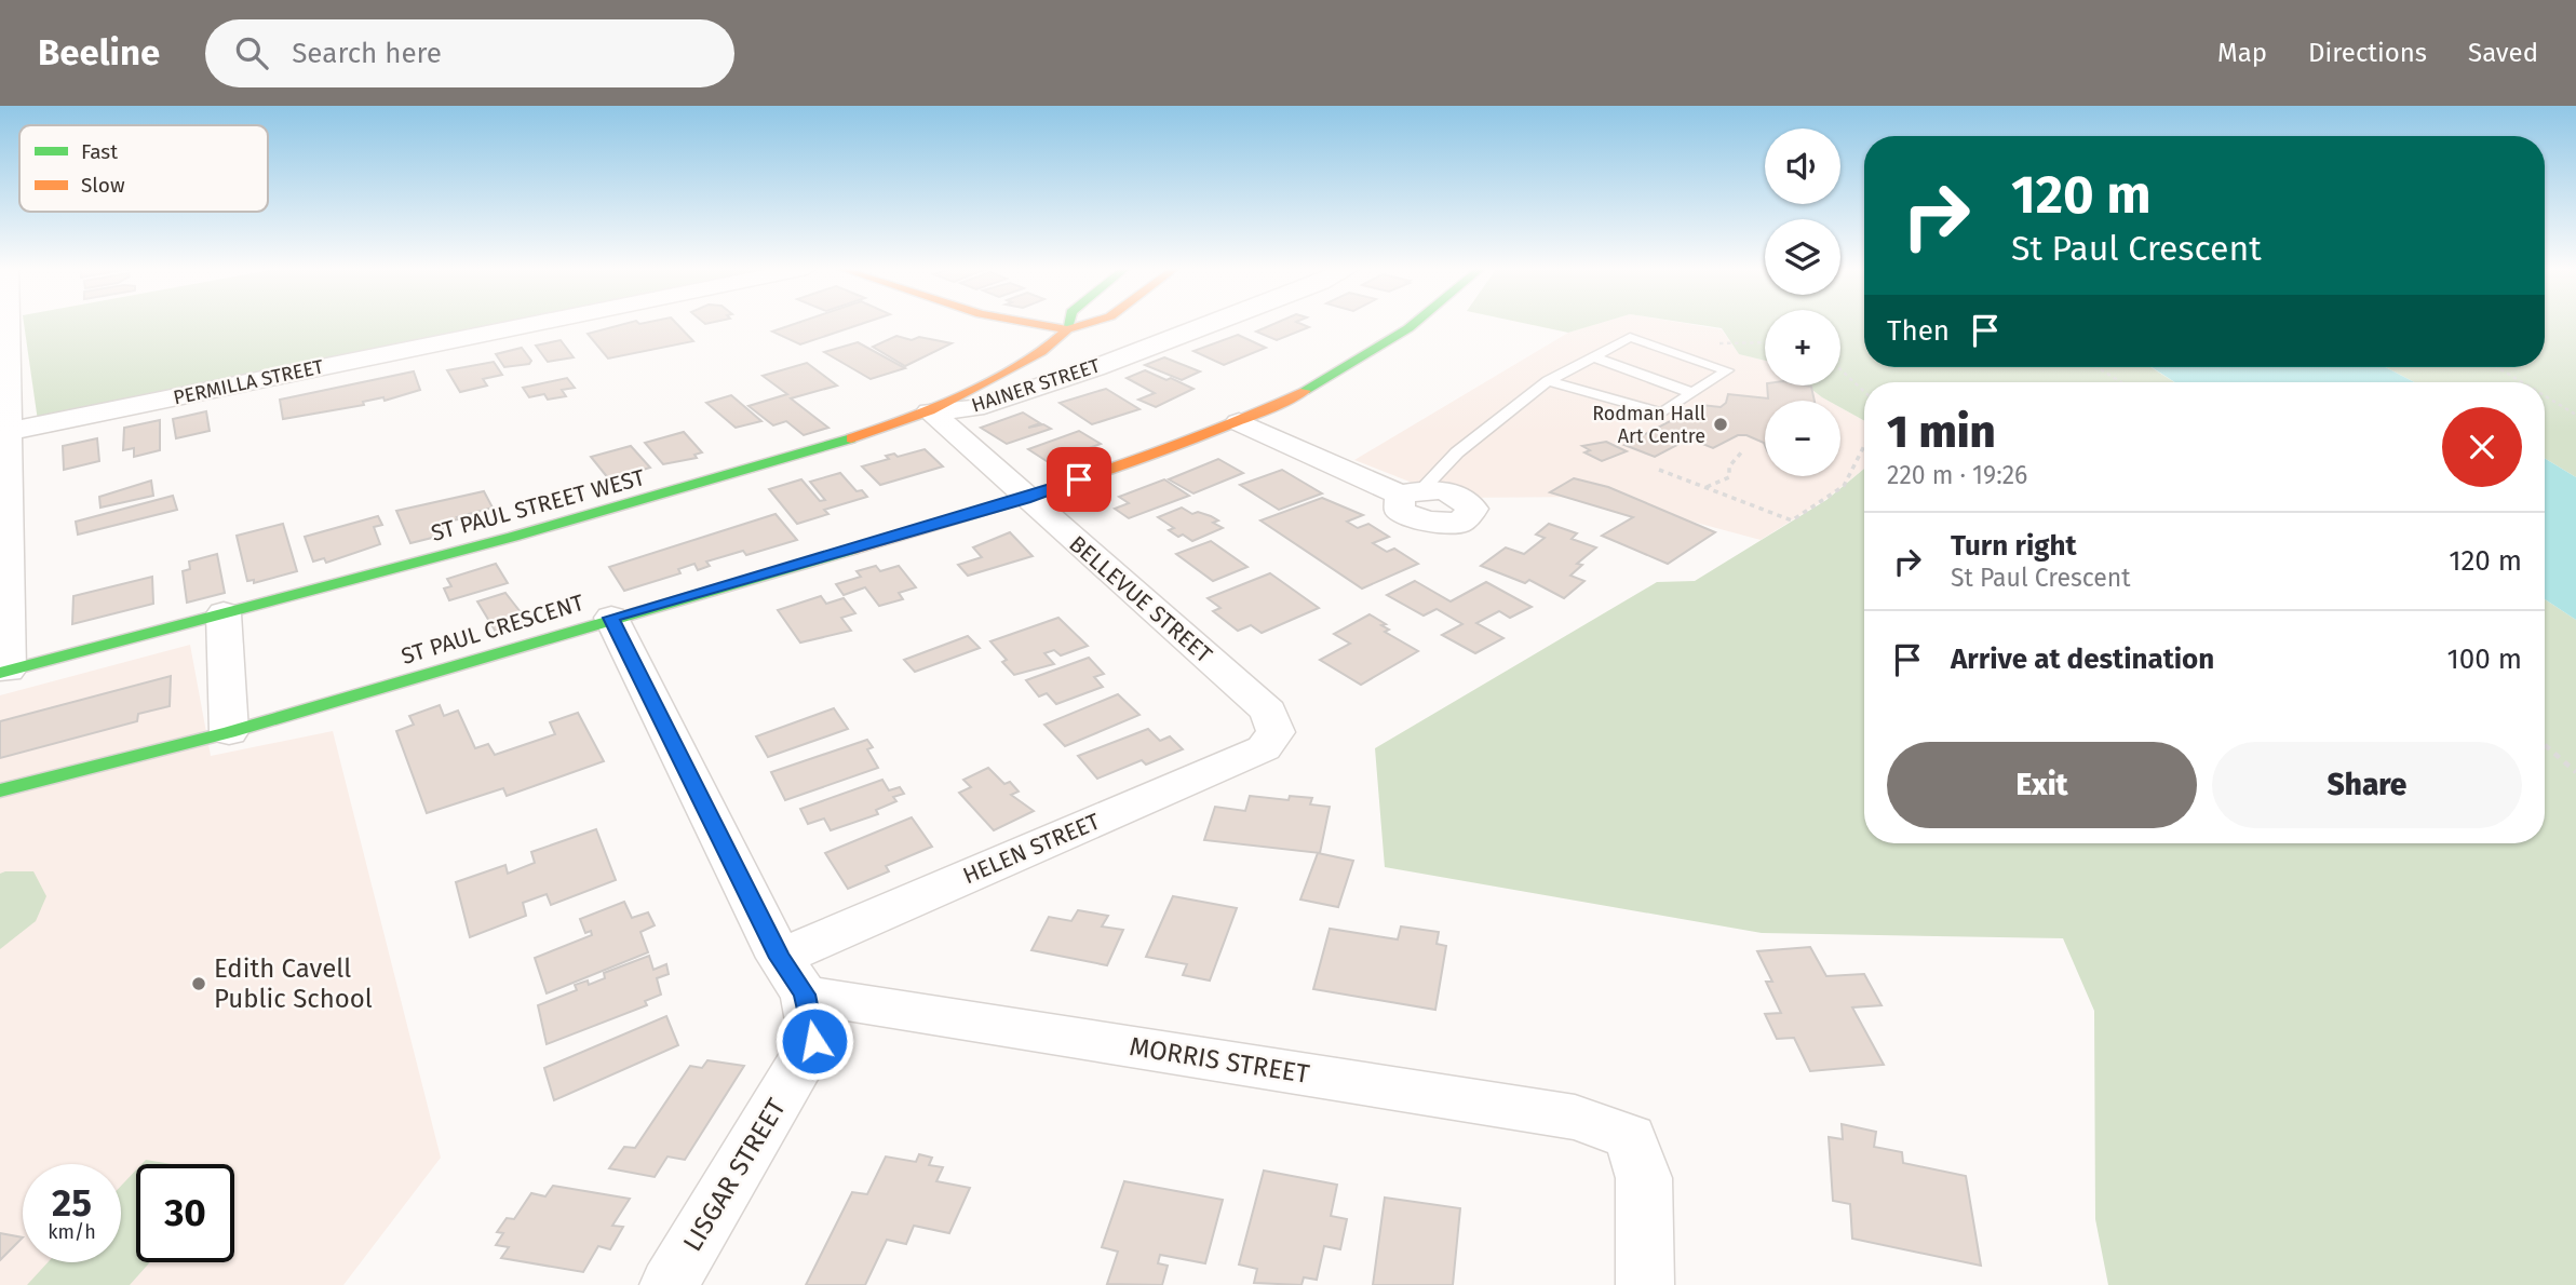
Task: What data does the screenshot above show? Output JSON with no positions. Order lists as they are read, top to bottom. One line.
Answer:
{"streets":{"street":["PERMILLA STREET","HAINER STREET","ST PAUL STREET WEST","BELLEVUE STREET","ST PAUL CRESCENT","HELEN STREET","MORRIS STREET","LISGAR STREET"]},"crossings":[["HAINER STREET","ST PAUL STREET WEST"],["HAINER STREET","BELLEVUE STREET"],["ST PAUL STREET WEST","BELLEVUE STREET"],["BELLEVUE STREET","ST PAUL CRESCENT"],["BELLEVUE STREET","HELEN STREET"],["ST PAUL CRESCENT","LISGAR STREET"],["HELEN STREET","MORRIS STREET"],["HELEN STREET","LISGAR STREET"],["MORRIS STREET","LISGAR STREET"]],"places":["Rodman Hall Art Centre","Edith Cavell Public School"],"legend":["Fast","Slow"],"page":{"header":"Beeline","search":"Search here","nav":["Map","Directions","Saved"],"map_buttons":["+","−"],"turn":["120 m","St Paul Crescent"],"then":"Then","heading":["1 min","220 m · 19:26"],"list":[{"name":"Turn right","note":"St Paul Crescent","value":"120 m"},{"name":"Arrive at destination","value":"100 m"}],"buttons":["Exit","Share"],"speed":"25 km/h","limit":"30"}}
